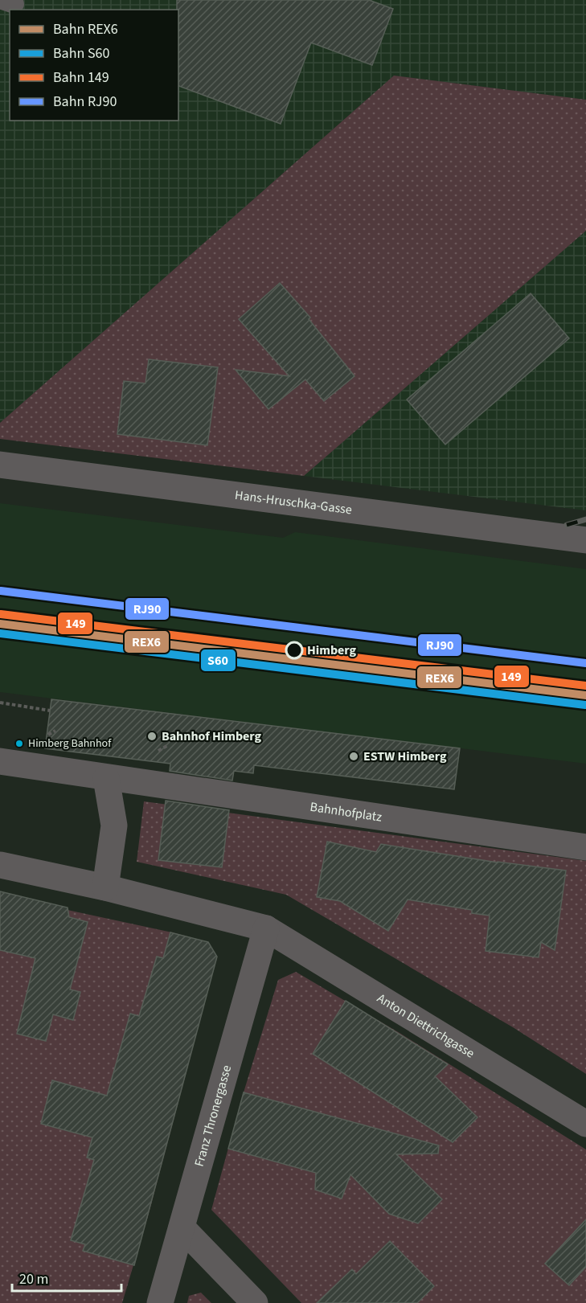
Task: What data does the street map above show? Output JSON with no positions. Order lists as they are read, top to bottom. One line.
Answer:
{"streets":{"street":["Hans-Hruschka-Gasse","Bahnhofplatz","Anton Diettrichgasse","Franz Thronergasse"]},"crossings":[["Anton Diettrichgasse","Franz Thronergasse"]],"places":["Himberg","Bahnhof Himberg","Himberg Bahnhof","ESTW Himberg"],"lines":["rail line RJ90","rail line 149","rail line REX6","rail line S60"],"legend":["Bahn REX6","Bahn S60","Bahn 149","Bahn RJ90"],"scale_bar":"20 m"}
